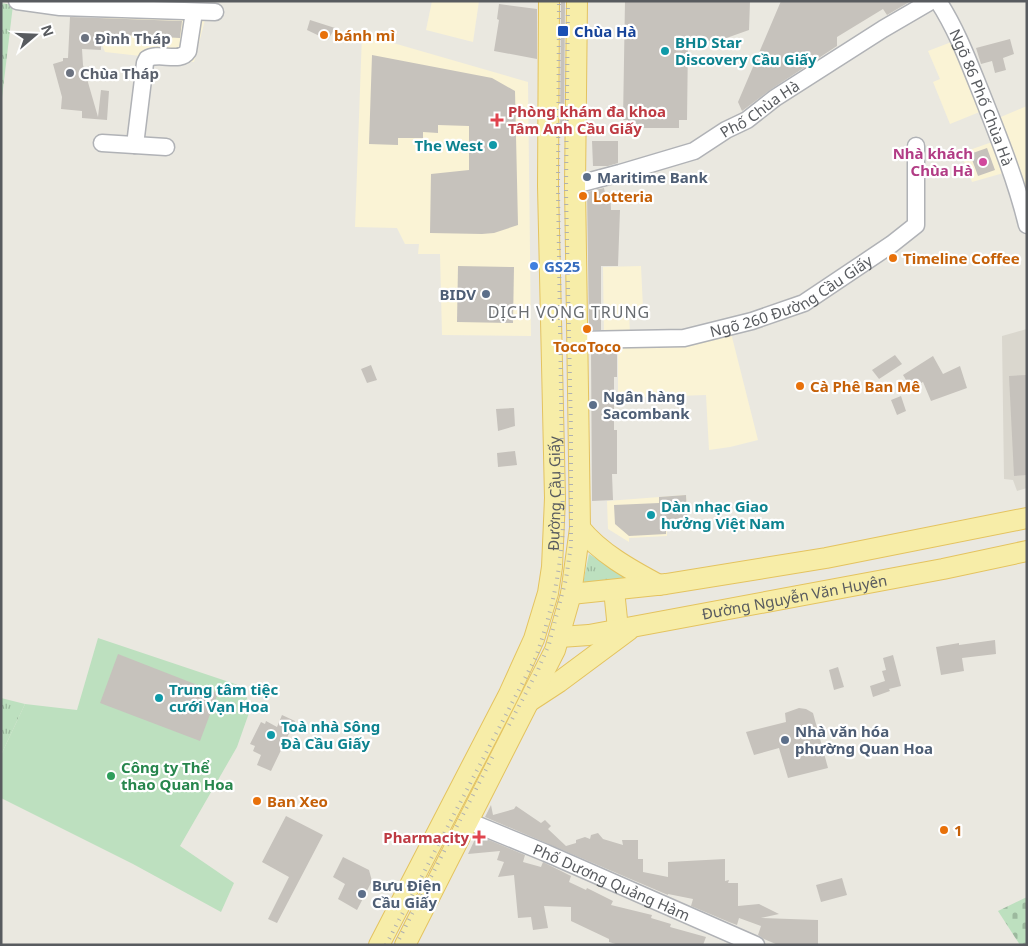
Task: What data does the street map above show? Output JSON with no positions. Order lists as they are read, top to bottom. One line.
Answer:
{"streets":{"main road":["Đường Cầu Giấy","Đường Nguyễn Văn Huyên"],"street":["Ngõ 86 Phố Chùa Hà","Phố Chùa Hà","Ngõ 260 Đường Cầu Giấy","Phố Dương Quảng Hàm"]},"crossings":[["Phố Chùa Hà","Đường Cầu Giấy"],["Ngõ 260 Đường Cầu Giấy","Đường Cầu Giấy"],["Đường Cầu Giấy","Đường Nguyễn Văn Huyên"],["Đường Cầu Giấy","Phố Dương Quảng Hàm"]],"districts":["DỊCH VỌNG TRUNG"],"places":{"transit":["Chùa Hà"],"other":["bánh mì","Đình Tháp","BHD Star Discovery Cầu Giấy","Chùa Tháp","The West","Nhà khách Chùa Hà","Maritime Bank","Lotteria","Timeline Coffee","GS25","BIDV","TocoToco","Cà Phê Ban Mê","Ngân hàng Sacombank","Dàn nhạc Giao hưởng Việt Nam","Trung tâm tiệc cưới Vạn Hoa","Toà nhà Sông Đà Cầu Giấy","Nhà văn hóa phường Quan Hoa","Công ty Thể thao Quan Hoa","Ban Xeo","1","Bưu Điện Cầu Giấy"],"health":["Phòng khám đa khoa Tâm Anh Cầu Giấy","Pharmacity"]},"north":"right"}
